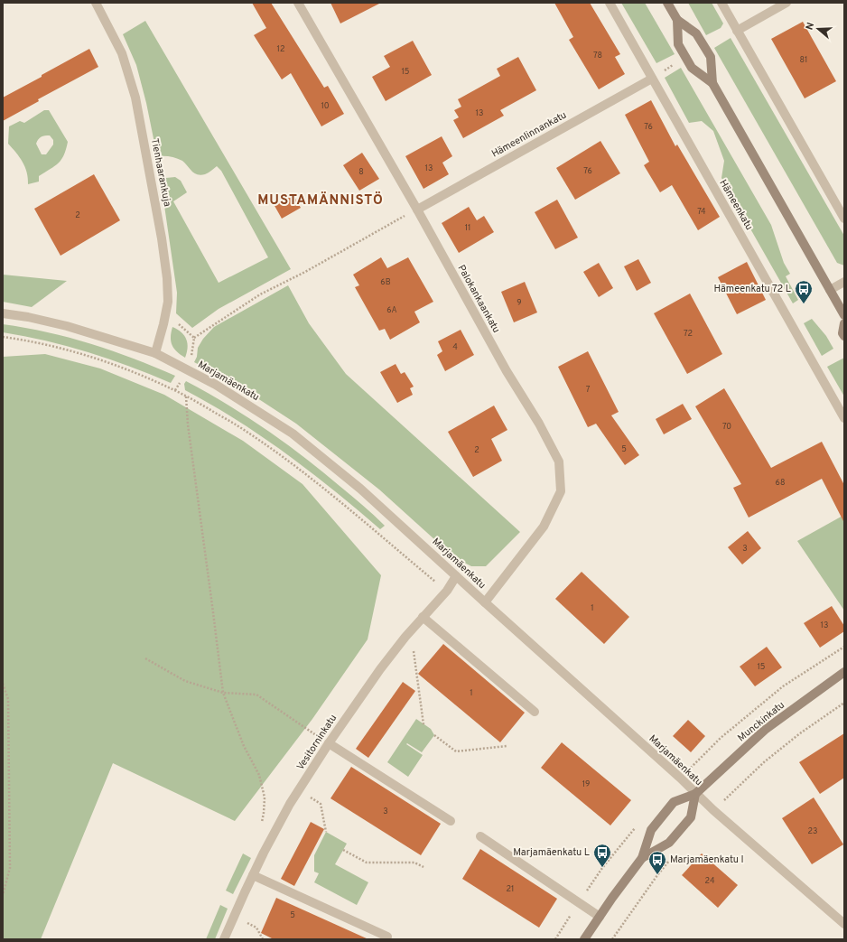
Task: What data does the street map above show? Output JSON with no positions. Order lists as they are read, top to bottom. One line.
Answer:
{"streets":{"main road":["Munckinkatu"],"street":["Hämeenlinnankatu","Tienhaarankuja","Hämeenkatu","Palokankaankatu","Marjamäenkatu","Vesitorninkatu"]},"crossings":[["Hämeenlinnankatu","Hämeenkatu"],["Hämeenlinnankatu","Palokankaankatu"],["Tienhaarankuja","Marjamäenkatu"],["Palokankaankatu","Marjamäenkatu"],["Marjamäenkatu","Munckinkatu"],["Marjamäenkatu","Vesitorninkatu"]],"districts":["MUSTAMÄNNISTÖ"],"places":{"bus stop":["Hämeenkatu 72 L","Marjamäenkatu L","Marjamäenkatu I"]},"house_numbers":["12","78","81","15","10","13","76","13","76","8","74","2","11","6B","9","6A","72","4","7","70","5","2","68","3","1","13","15","1","19","3","23","24","21","5"],"north":"left"}
